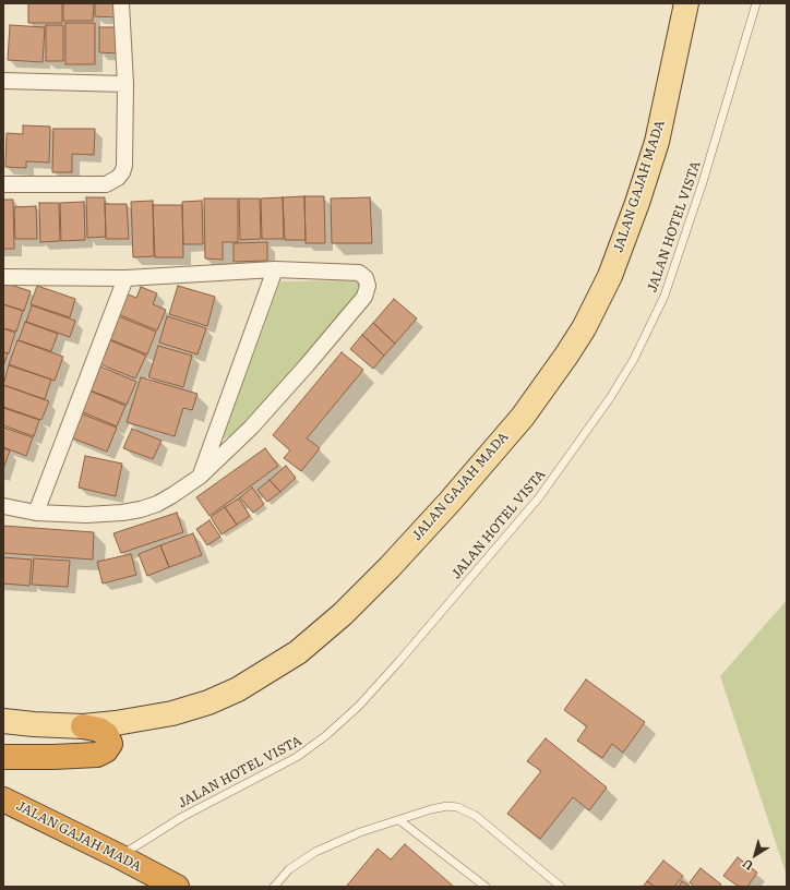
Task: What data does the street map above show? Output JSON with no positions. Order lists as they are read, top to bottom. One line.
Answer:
{"streets":{"highway":["JALAN GAJAH MADA"],"lane":["JALAN HOTEL VISTA"]},"crossings":[["JALAN GAJAH MADA","JALAN HOTEL VISTA"]],"north":"bottom left"}
